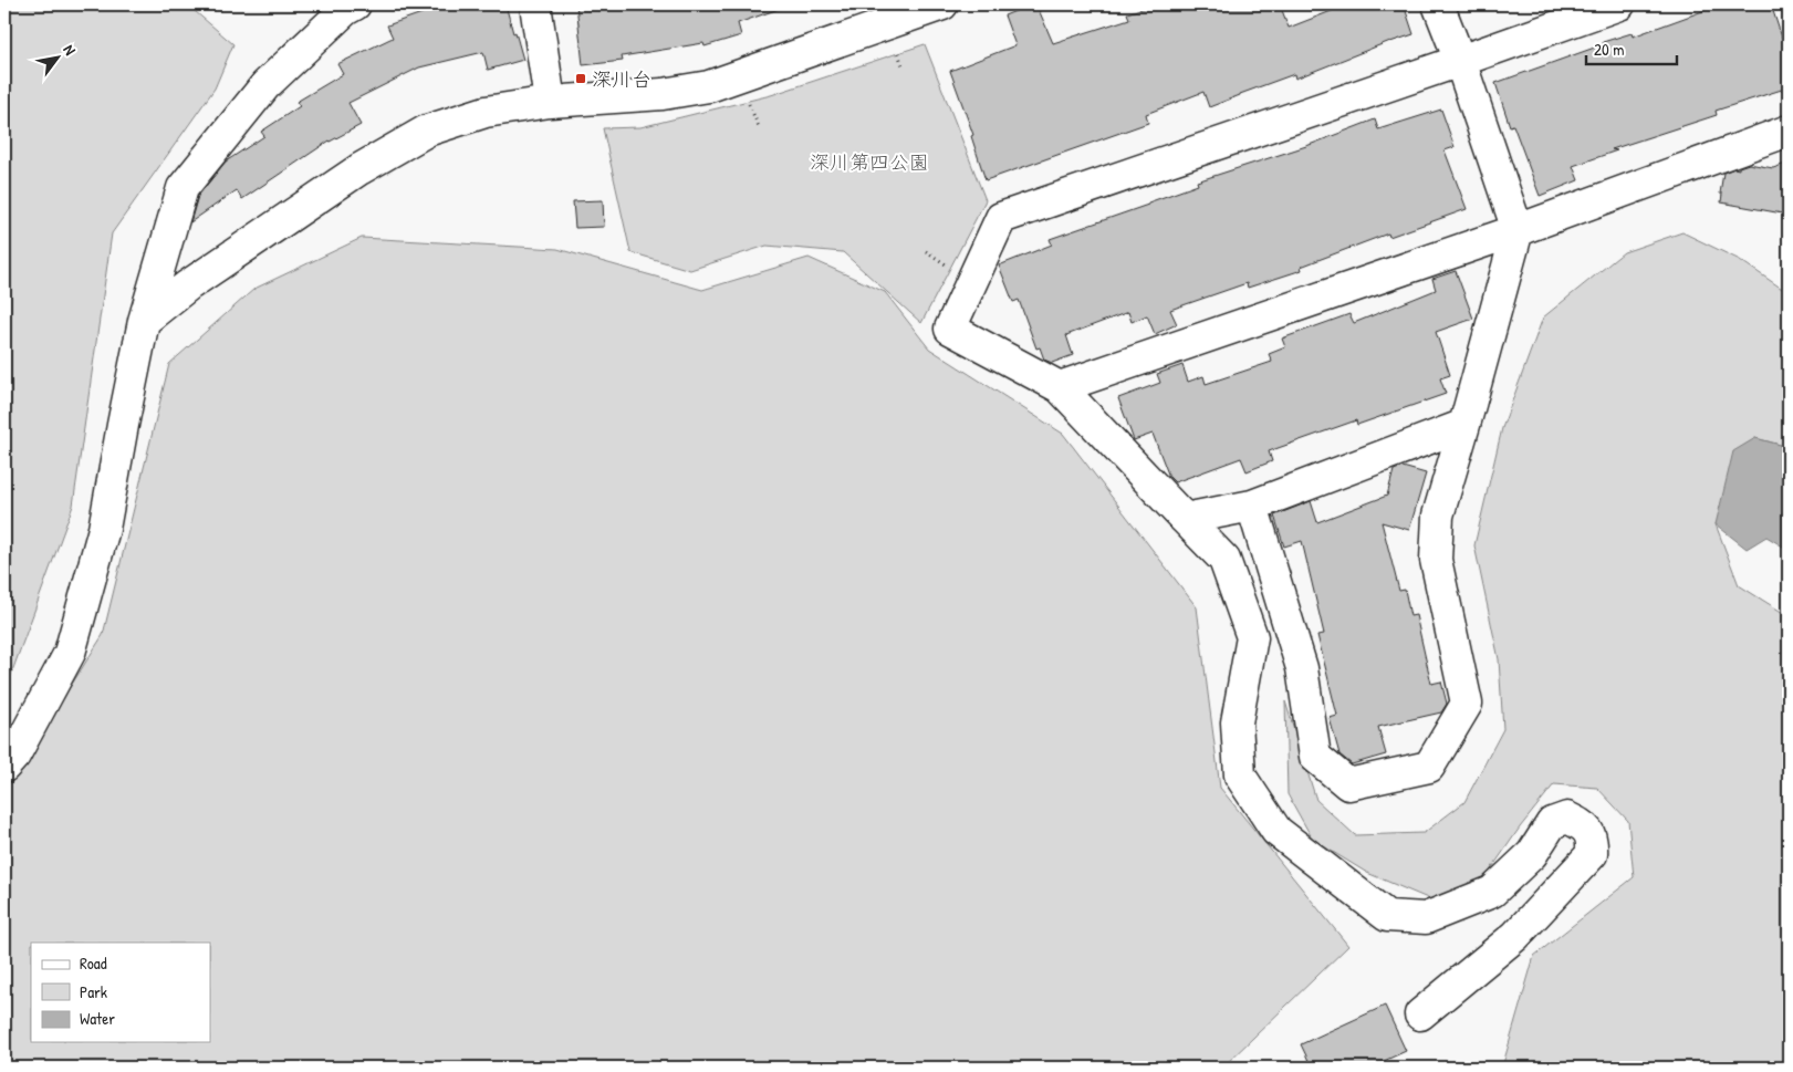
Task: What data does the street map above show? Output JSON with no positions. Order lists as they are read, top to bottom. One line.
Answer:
{"parks":["深川第四公園"],"places":{"transit":["深川台"]},"legend":["Road","Park","Water"],"scale_bar":"20 m","north":"top right"}
